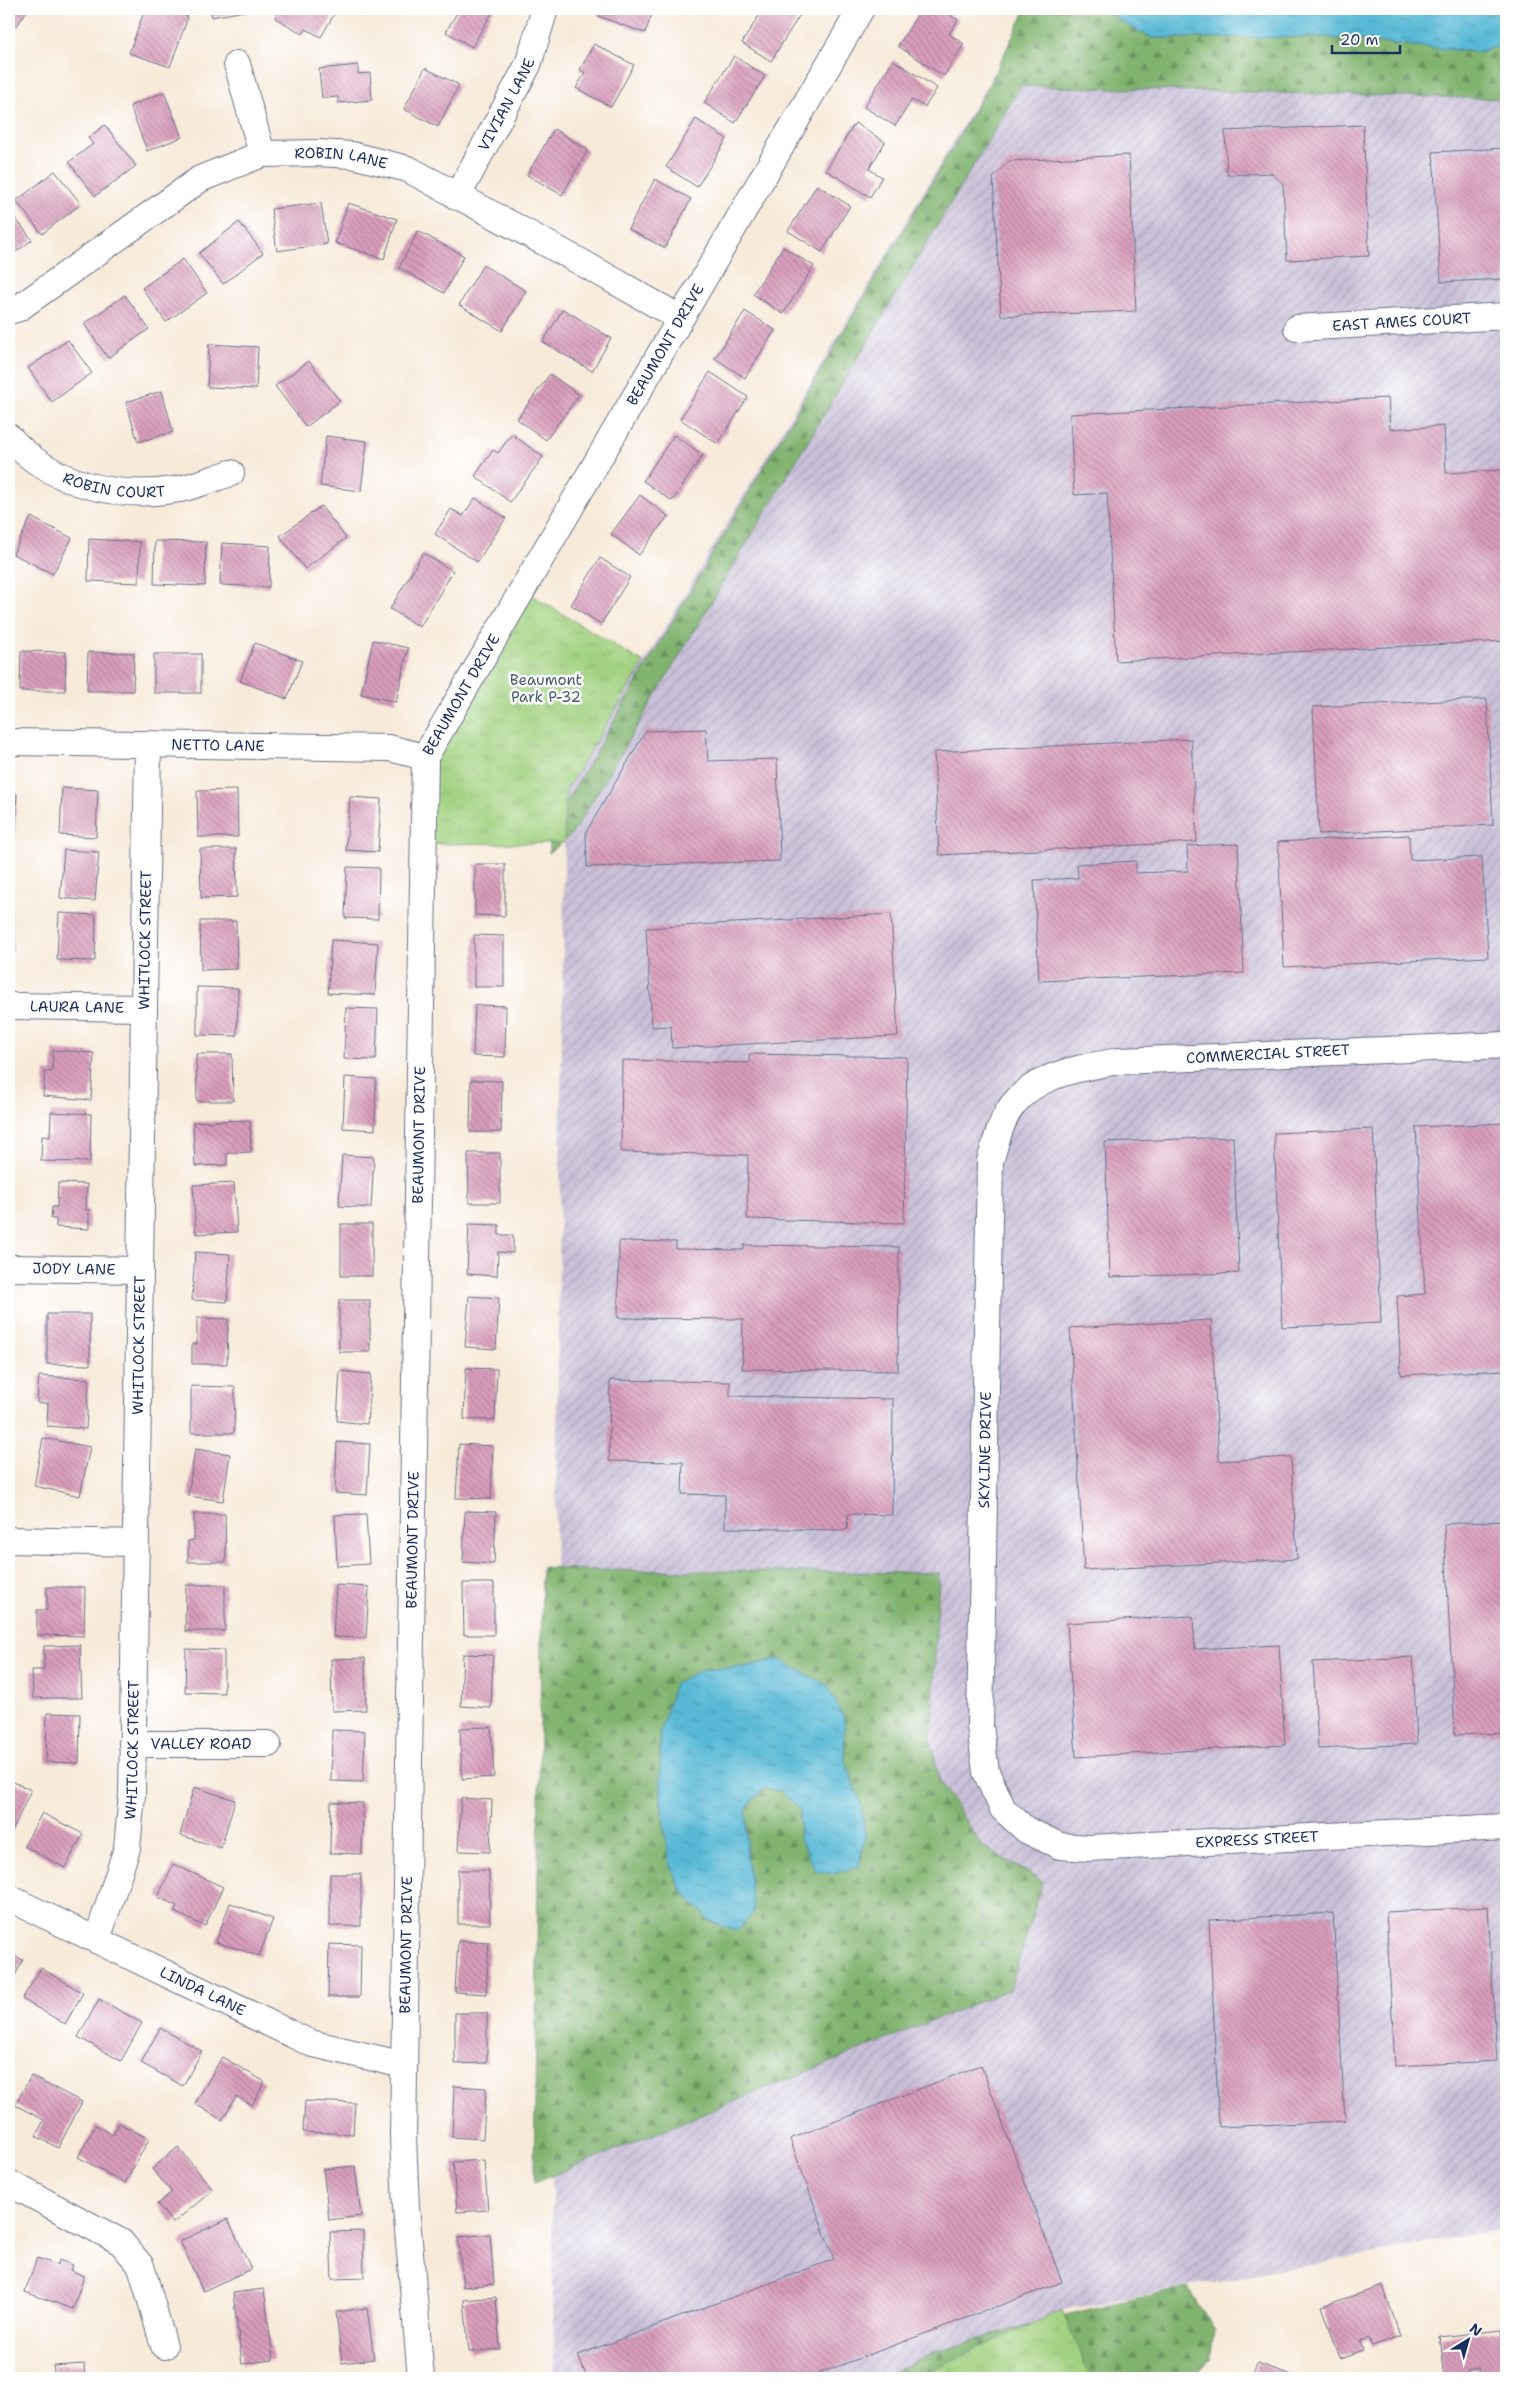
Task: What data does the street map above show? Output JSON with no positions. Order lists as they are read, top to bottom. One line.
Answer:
{"streets":{"street":["VIVIAN LANE","ROBIN LANE","EAST AMES COURT","BEAUMONT DRIVE","ROBIN COURT","NETTO LANE","WHITLOCK STREET","LAURA LANE","COMMERCIAL STREET","JODY LANE","SKYLINE DRIVE","VALLEY ROAD","EXPRESS STREET","LINDA LANE"]},"crossings":[["VIVIAN LANE","ROBIN LANE"],["ROBIN LANE","BEAUMONT DRIVE"],["BEAUMONT DRIVE","NETTO LANE"],["BEAUMONT DRIVE","LINDA LANE"],["NETTO LANE","WHITLOCK STREET"],["WHITLOCK STREET","LAURA LANE"],["WHITLOCK STREET","JODY LANE"],["WHITLOCK STREET","VALLEY ROAD"],["WHITLOCK STREET","LINDA LANE"],["COMMERCIAL STREET","SKYLINE DRIVE"],["SKYLINE DRIVE","EXPRESS STREET"]],"parks":["Beaumont Park P-32"],"scale_bar":"20 m","north":"top right"}
